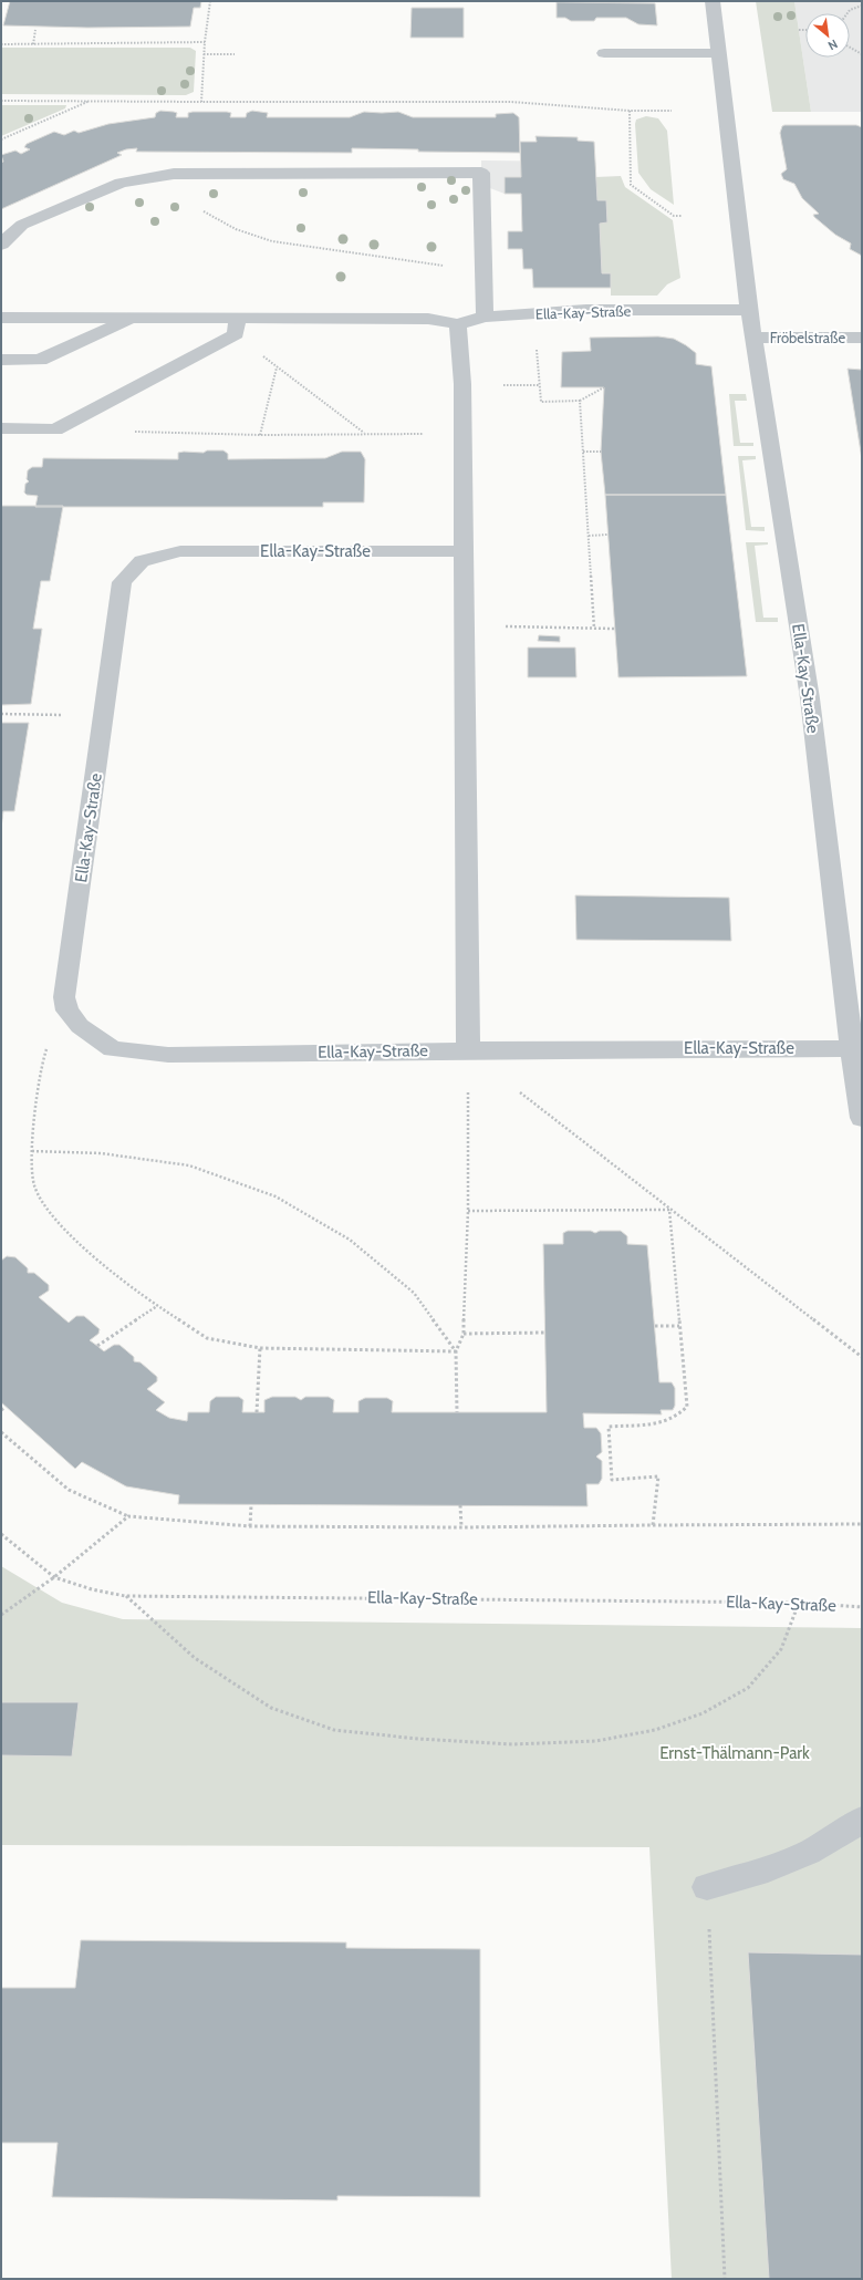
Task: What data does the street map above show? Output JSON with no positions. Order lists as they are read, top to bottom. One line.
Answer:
{"streets":{"street":["Ella-Kay-Straße","Fröbelstraße"]},"crossings":[["Ella-Kay-Straße","Fröbelstraße"]],"parks":["Ernst-Thälmann-Park"],"north":"bottom right"}
